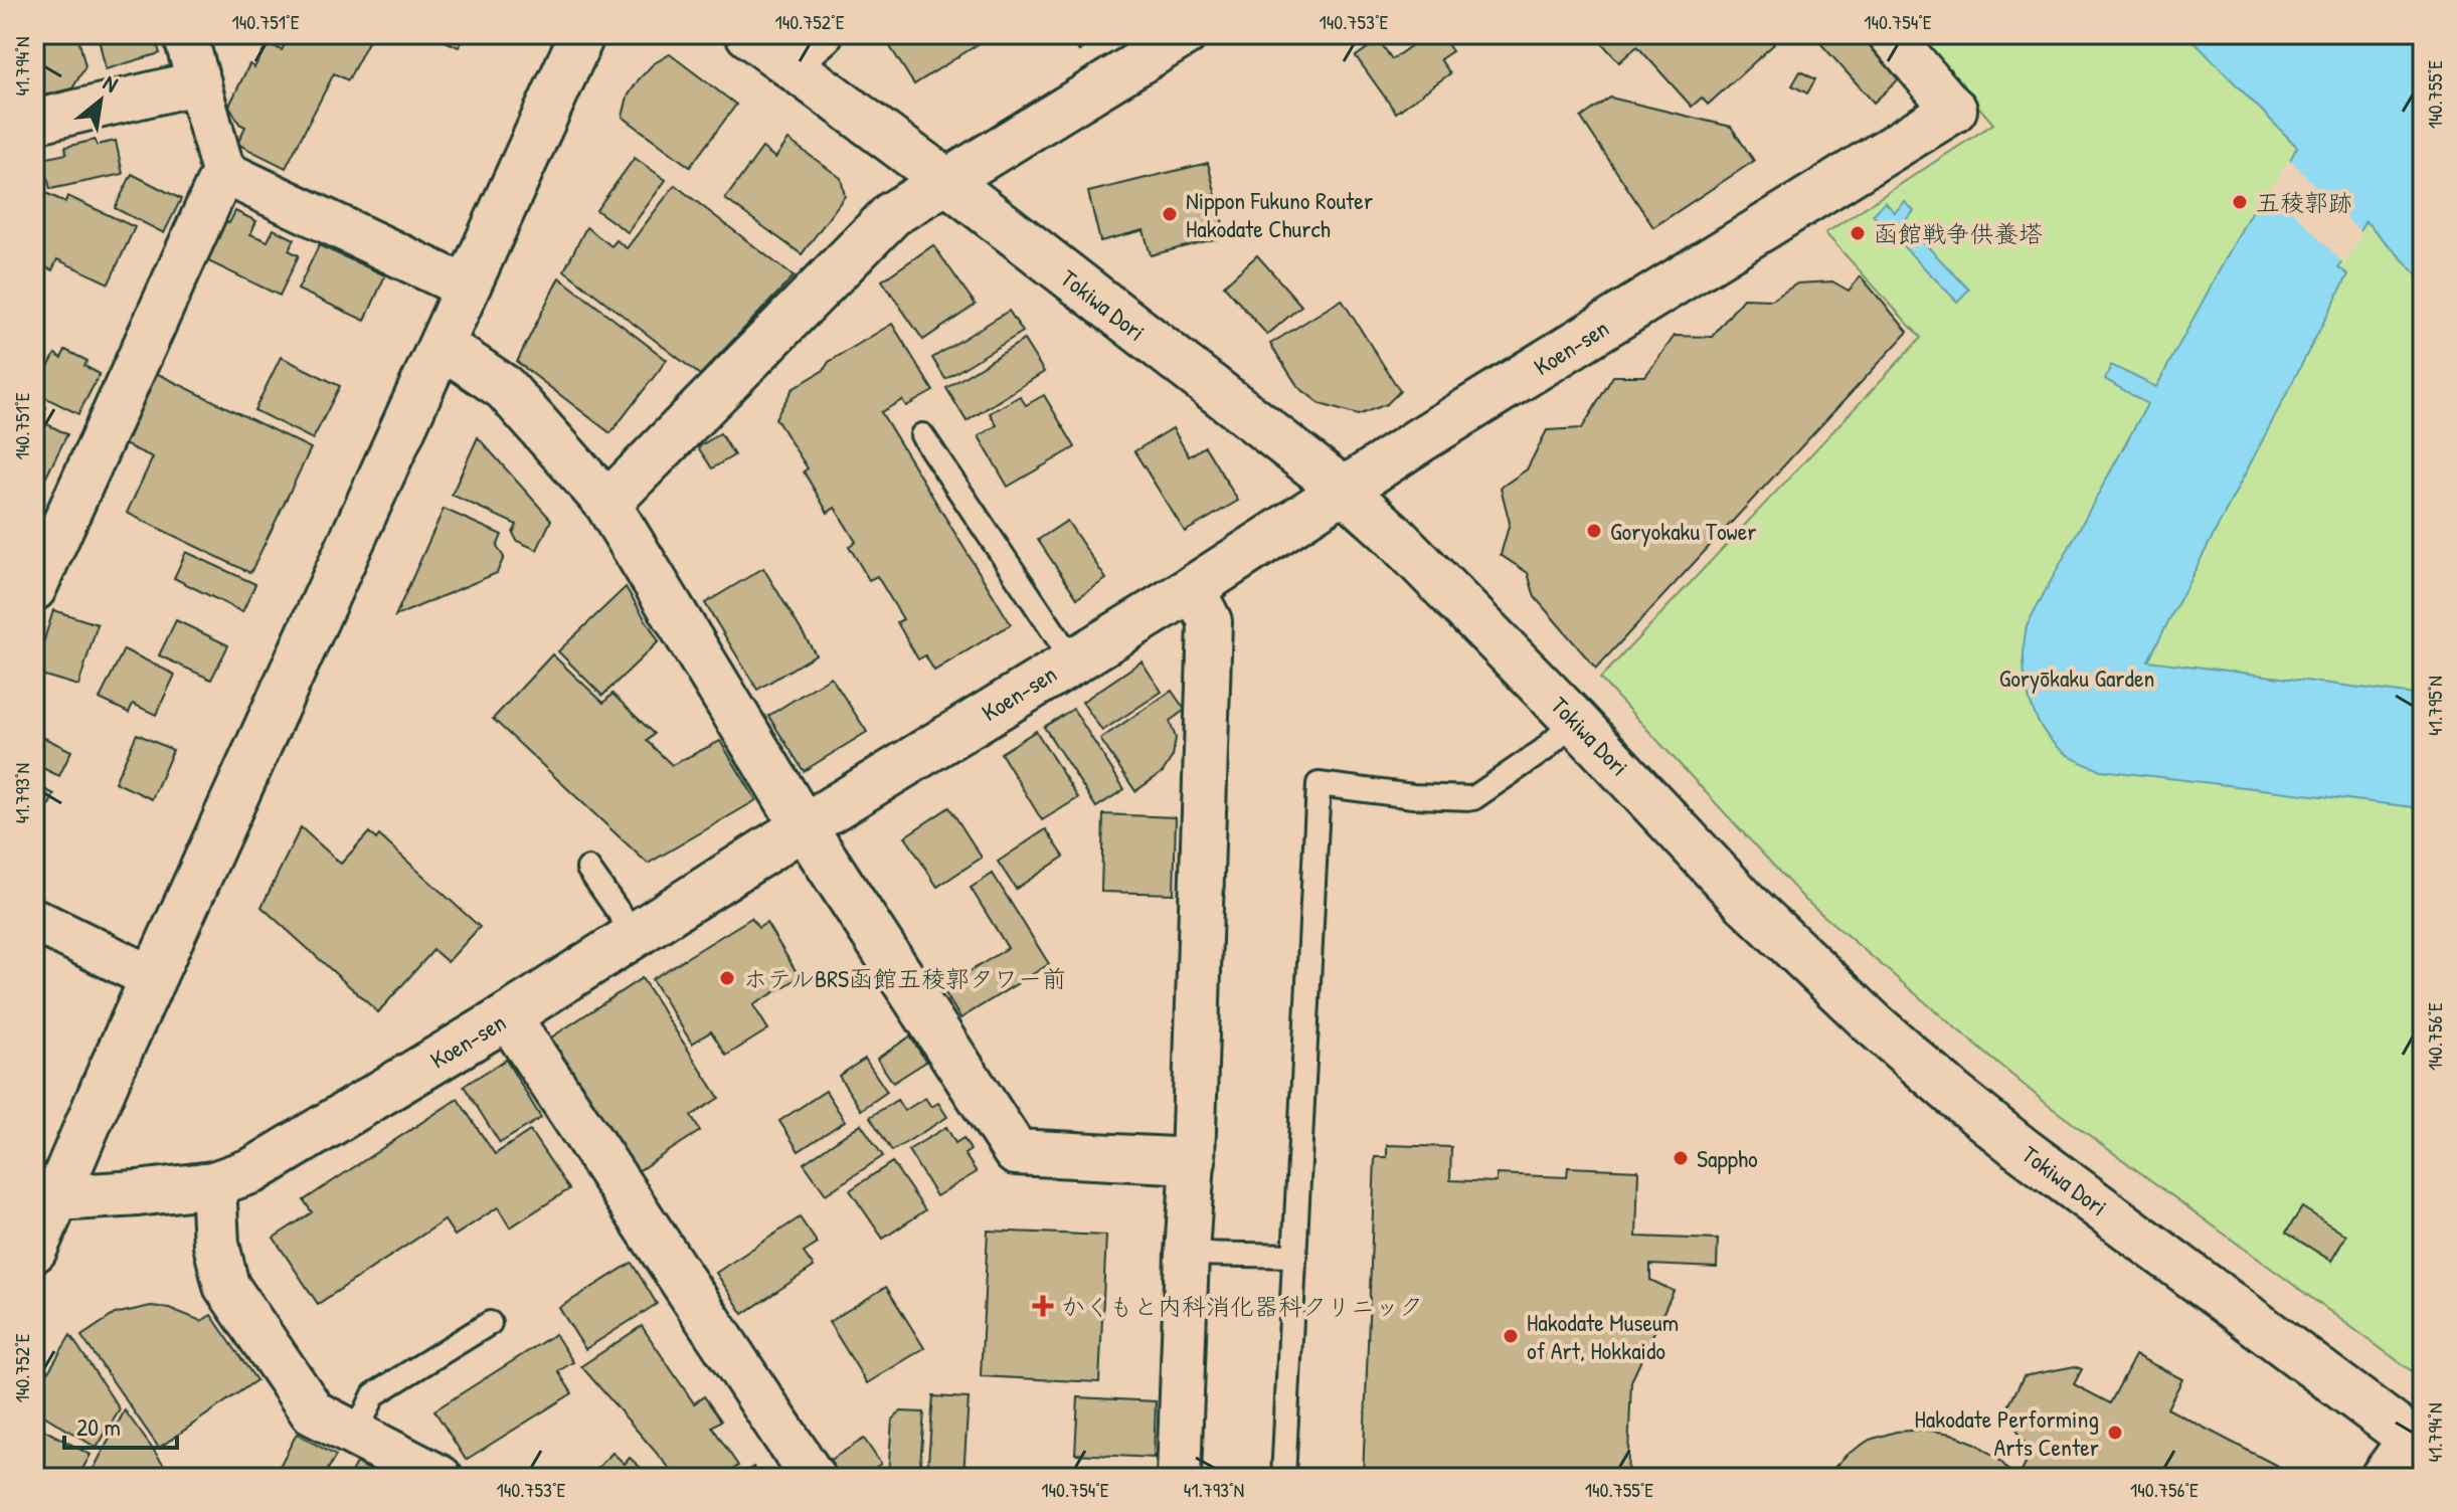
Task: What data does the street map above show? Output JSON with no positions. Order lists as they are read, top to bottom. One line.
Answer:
{"streets":{"street":["Tokiwa Dori","Koen-sen"]},"crossings":[["Tokiwa Dori","Koen-sen"]],"parks":["Goryōkaku Garden"],"places":{"other":["五稜郭跡","Nippon Fukuno Router Hakodate Church","函館戦争供養塔","Goryokaku Tower","ホテルBRS函館五稜郭タワー前","Sappho","Hakodate Museum of Art, Hokkaido","Hakodate Performing Arts Center"],"health":["かくもと内科消化器科クリニック"]},"scale_bar":"20 m","north":"top right","coordinates":["140.751°E","140.752°E","140.753°E","140.754°E","41.794°N","140.755°E","41.795°N","41.793°N","140.756°E"]}
